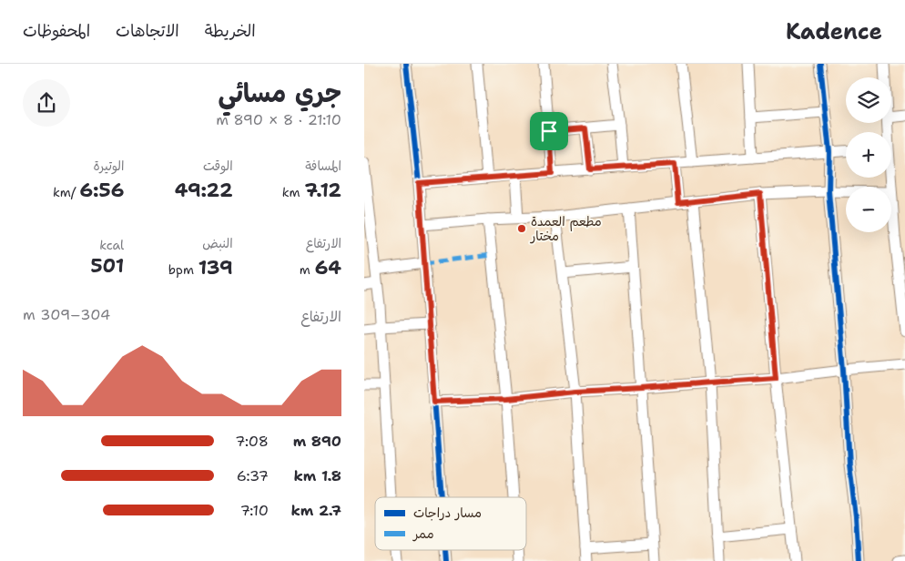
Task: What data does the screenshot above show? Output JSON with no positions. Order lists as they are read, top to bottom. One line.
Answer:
{"places":["مطعم العمدة مختار"],"legend":["مسار دراجات","ممر"],"page":{"header":"Kadence","nav":["الخريطة","الاتجاهات","المحفوظات"],"heading":["جري مسائي","21:10 · 8 × 890 m"],"map_buttons":["+","−"],"stats":[["المسافة","7.12 km"],["الوقت","49:22"],["الوتيرة","6:56 /km"],["الارتفاع","64 m"],["النبض","139 bpm"],["kcal","501"]],"chart":["الارتفاع","304–309 m"],"list":[{"name":"890 m","note":"7:08"},{"name":"1.8 km","note":"6:37"},{"name":"2.7 km","note":"7:10"}]}}
